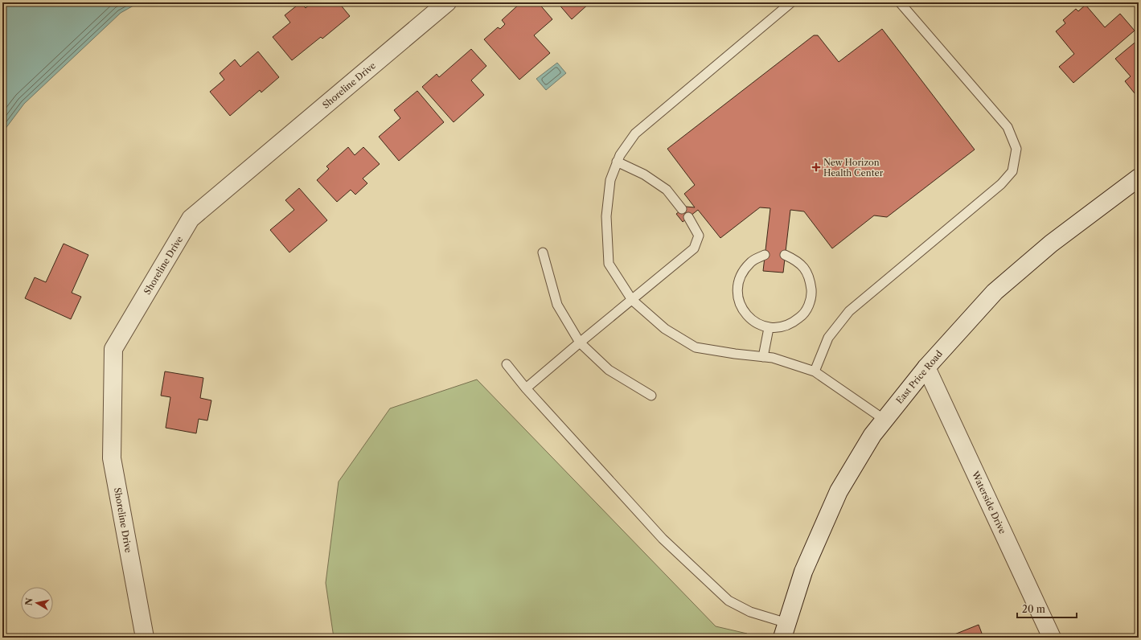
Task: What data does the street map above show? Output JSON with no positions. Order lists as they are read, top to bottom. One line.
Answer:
{"streets":{"street":["Shoreline Drive","East Price Road","Waterside Drive"]},"crossings":[["East Price Road","Waterside Drive"]],"places":{"health":["New Horizon Health Center"]},"scale_bar":"20 m","north":"left"}
